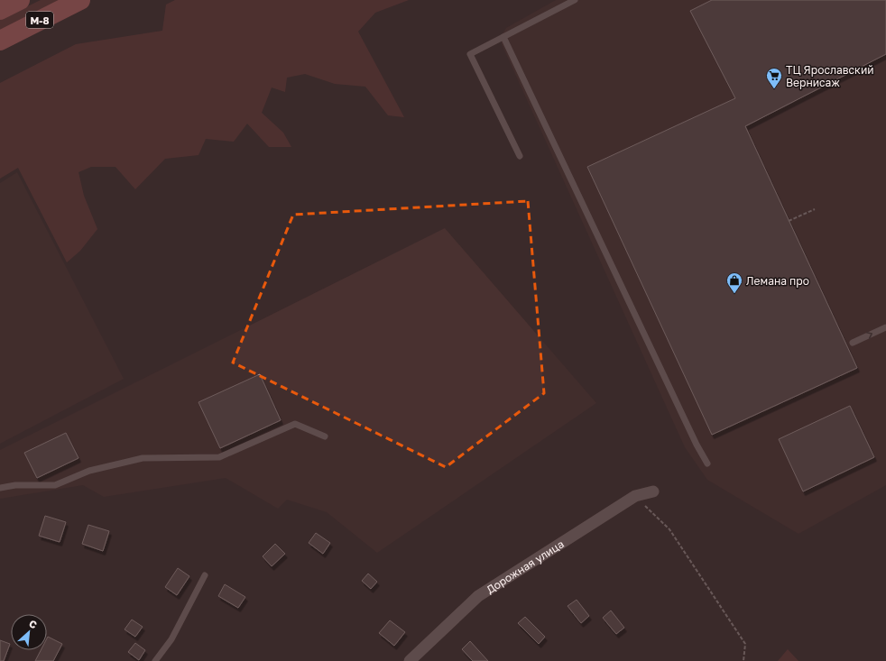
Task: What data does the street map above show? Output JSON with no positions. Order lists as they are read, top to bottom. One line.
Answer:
{"streets":{"highway":["М-8"],"street":["Дорожная улица"]},"places":{"supermarket":["ТЦ Ярославский Вернисаж"],"shop":["Лемана про"]},"north":"top right"}
